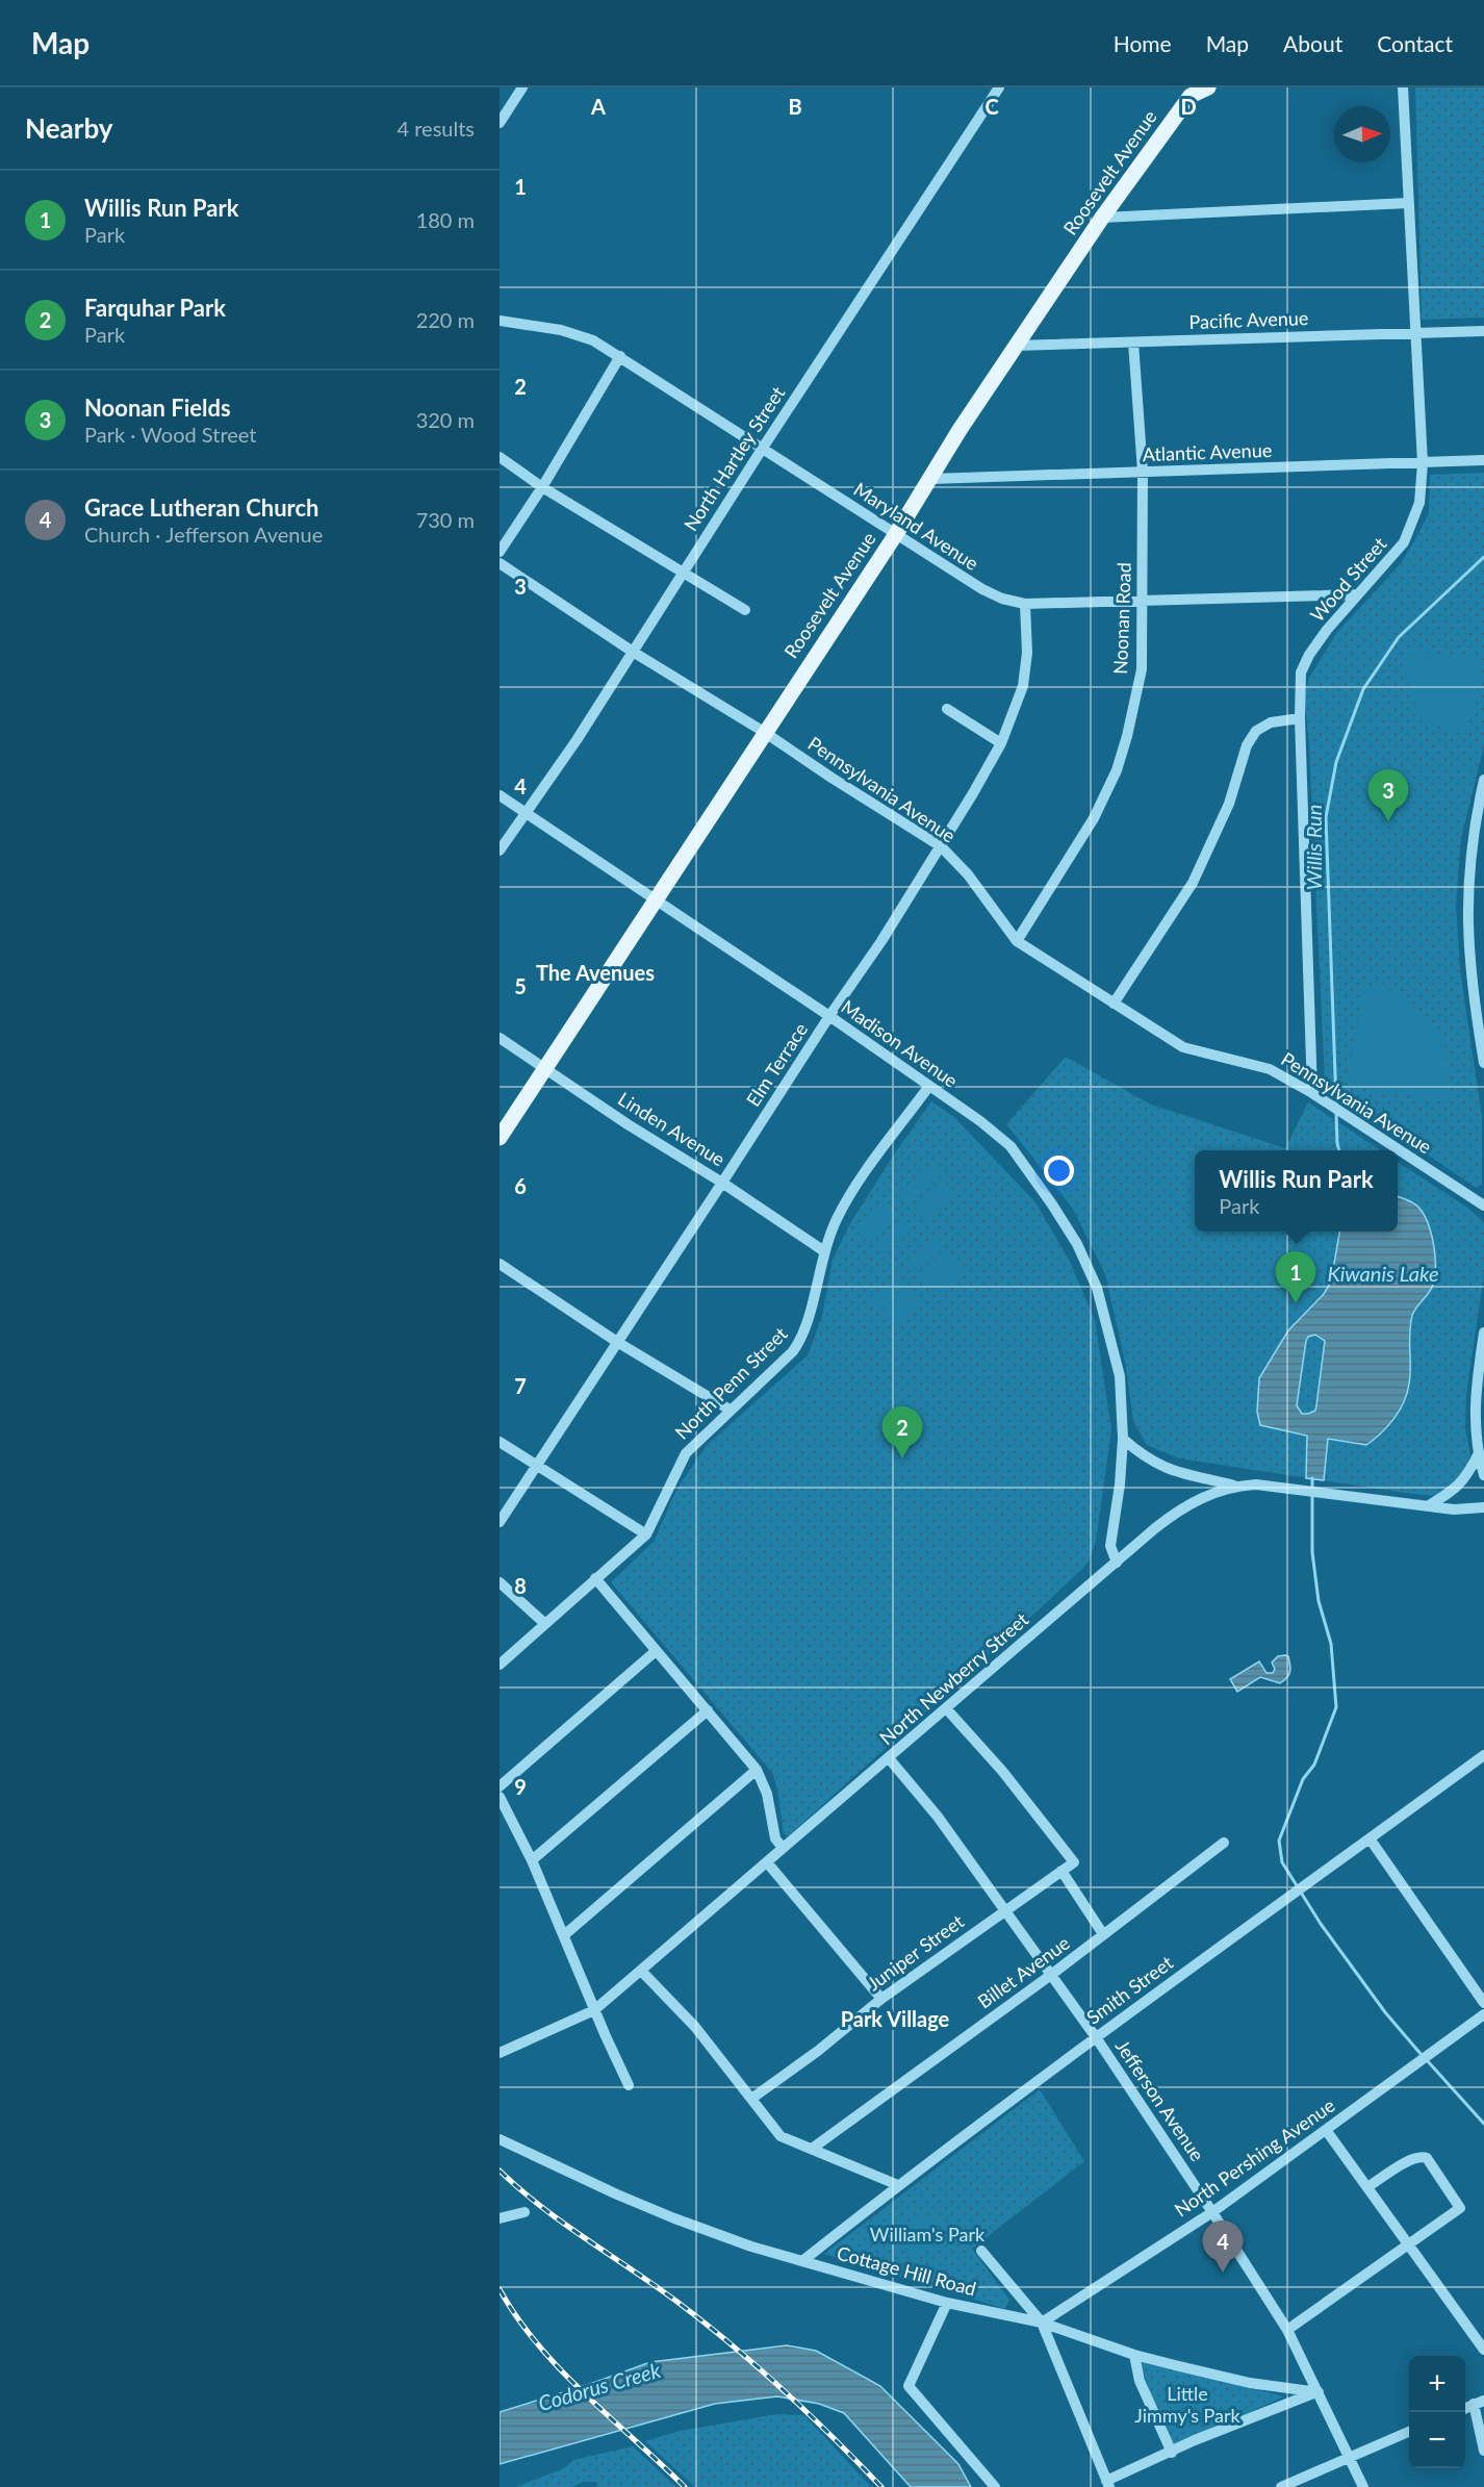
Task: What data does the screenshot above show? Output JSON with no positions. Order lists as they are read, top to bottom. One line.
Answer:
{"streets":{"main road":["Roosevelt Avenue"],"street":["Pacific Avenue","Atlantic Avenue","North Hartley Street","Maryland Avenue","Wood Street","Noonan Road","Pennsylvania Avenue","Madison Avenue","Elm Terrace","Linden Avenue","North Penn Street","North Newberry Street","Juniper Street","Billet Avenue","Smith Street","Jefferson Avenue","North Pershing Avenue","Cottage Hill Road"]},"crossings":[["Roosevelt Avenue","Pacific Avenue"],["Roosevelt Avenue","Atlantic Avenue"],["Roosevelt Avenue","Maryland Avenue"],["Roosevelt Avenue","Pennsylvania Avenue"],["Roosevelt Avenue","Madison Avenue"],["Roosevelt Avenue","Linden Avenue"],["Pacific Avenue","Wood Street"],["Pacific Avenue","Noonan Road"],["Atlantic Avenue","Wood Street"],["Atlantic Avenue","Noonan Road"],["North Hartley Street","Maryland Avenue"],["North Hartley Street","Pennsylvania Avenue"],["North Hartley Street","Madison Avenue"],["Maryland Avenue","Wood Street"],["Maryland Avenue","Noonan Road"],["Maryland Avenue","Elm Terrace"],["Wood Street","Pennsylvania Avenue"],["Noonan Road","Pennsylvania Avenue"],["Pennsylvania Avenue","Elm Terrace"],["Madison Avenue","Elm Terrace"],["Madison Avenue","North Penn Street"],["Madison Avenue","North Newberry Street"],["Elm Terrace","Linden Avenue"],["Linden Avenue","North Penn Street"],["North Newberry Street","Juniper Street"],["North Newberry Street","Jefferson Avenue"],["Juniper Street","Jefferson Avenue"],["Billet Avenue","Jefferson Avenue"],["Smith Street","Jefferson Avenue"],["Smith Street","Cottage Hill Road"],["Jefferson Avenue","North Pershing Avenue"],["Jefferson Avenue","Cottage Hill Road"],["North Pershing Avenue","Cottage Hill Road"]],"districts":["The Avenues","Park Village"],"water":["Willis Run","Kiwanis Lake","Codorus Creek"],"parks":["William's Park","Little Jimmy's Park"],"north":"right","page":{"header":"Map","nav":["Home","Map","About","Contact"],"heading":["Nearby","4 results"],"list":[{"mark":"1","name":"Willis Run Park","note":"Park","value":"180 m"},{"mark":"2","name":"Farquhar Park","note":"Park","value":"220 m"},{"mark":"3","name":"Noonan Fields","note":"Park · Wood Street","value":"320 m"},{"mark":"4","name":"Grace Lutheran Church","note":"Church · Jefferson Avenue","value":"730 m"}],"pins":["3","1","2","4"],"popup":["Willis Run Park","Park"],"map_buttons":["+","−"]},"grid":{"columns":["A","B","C","D"],"rows":["1","2","3","4","5","6","7","8","9"]}}
